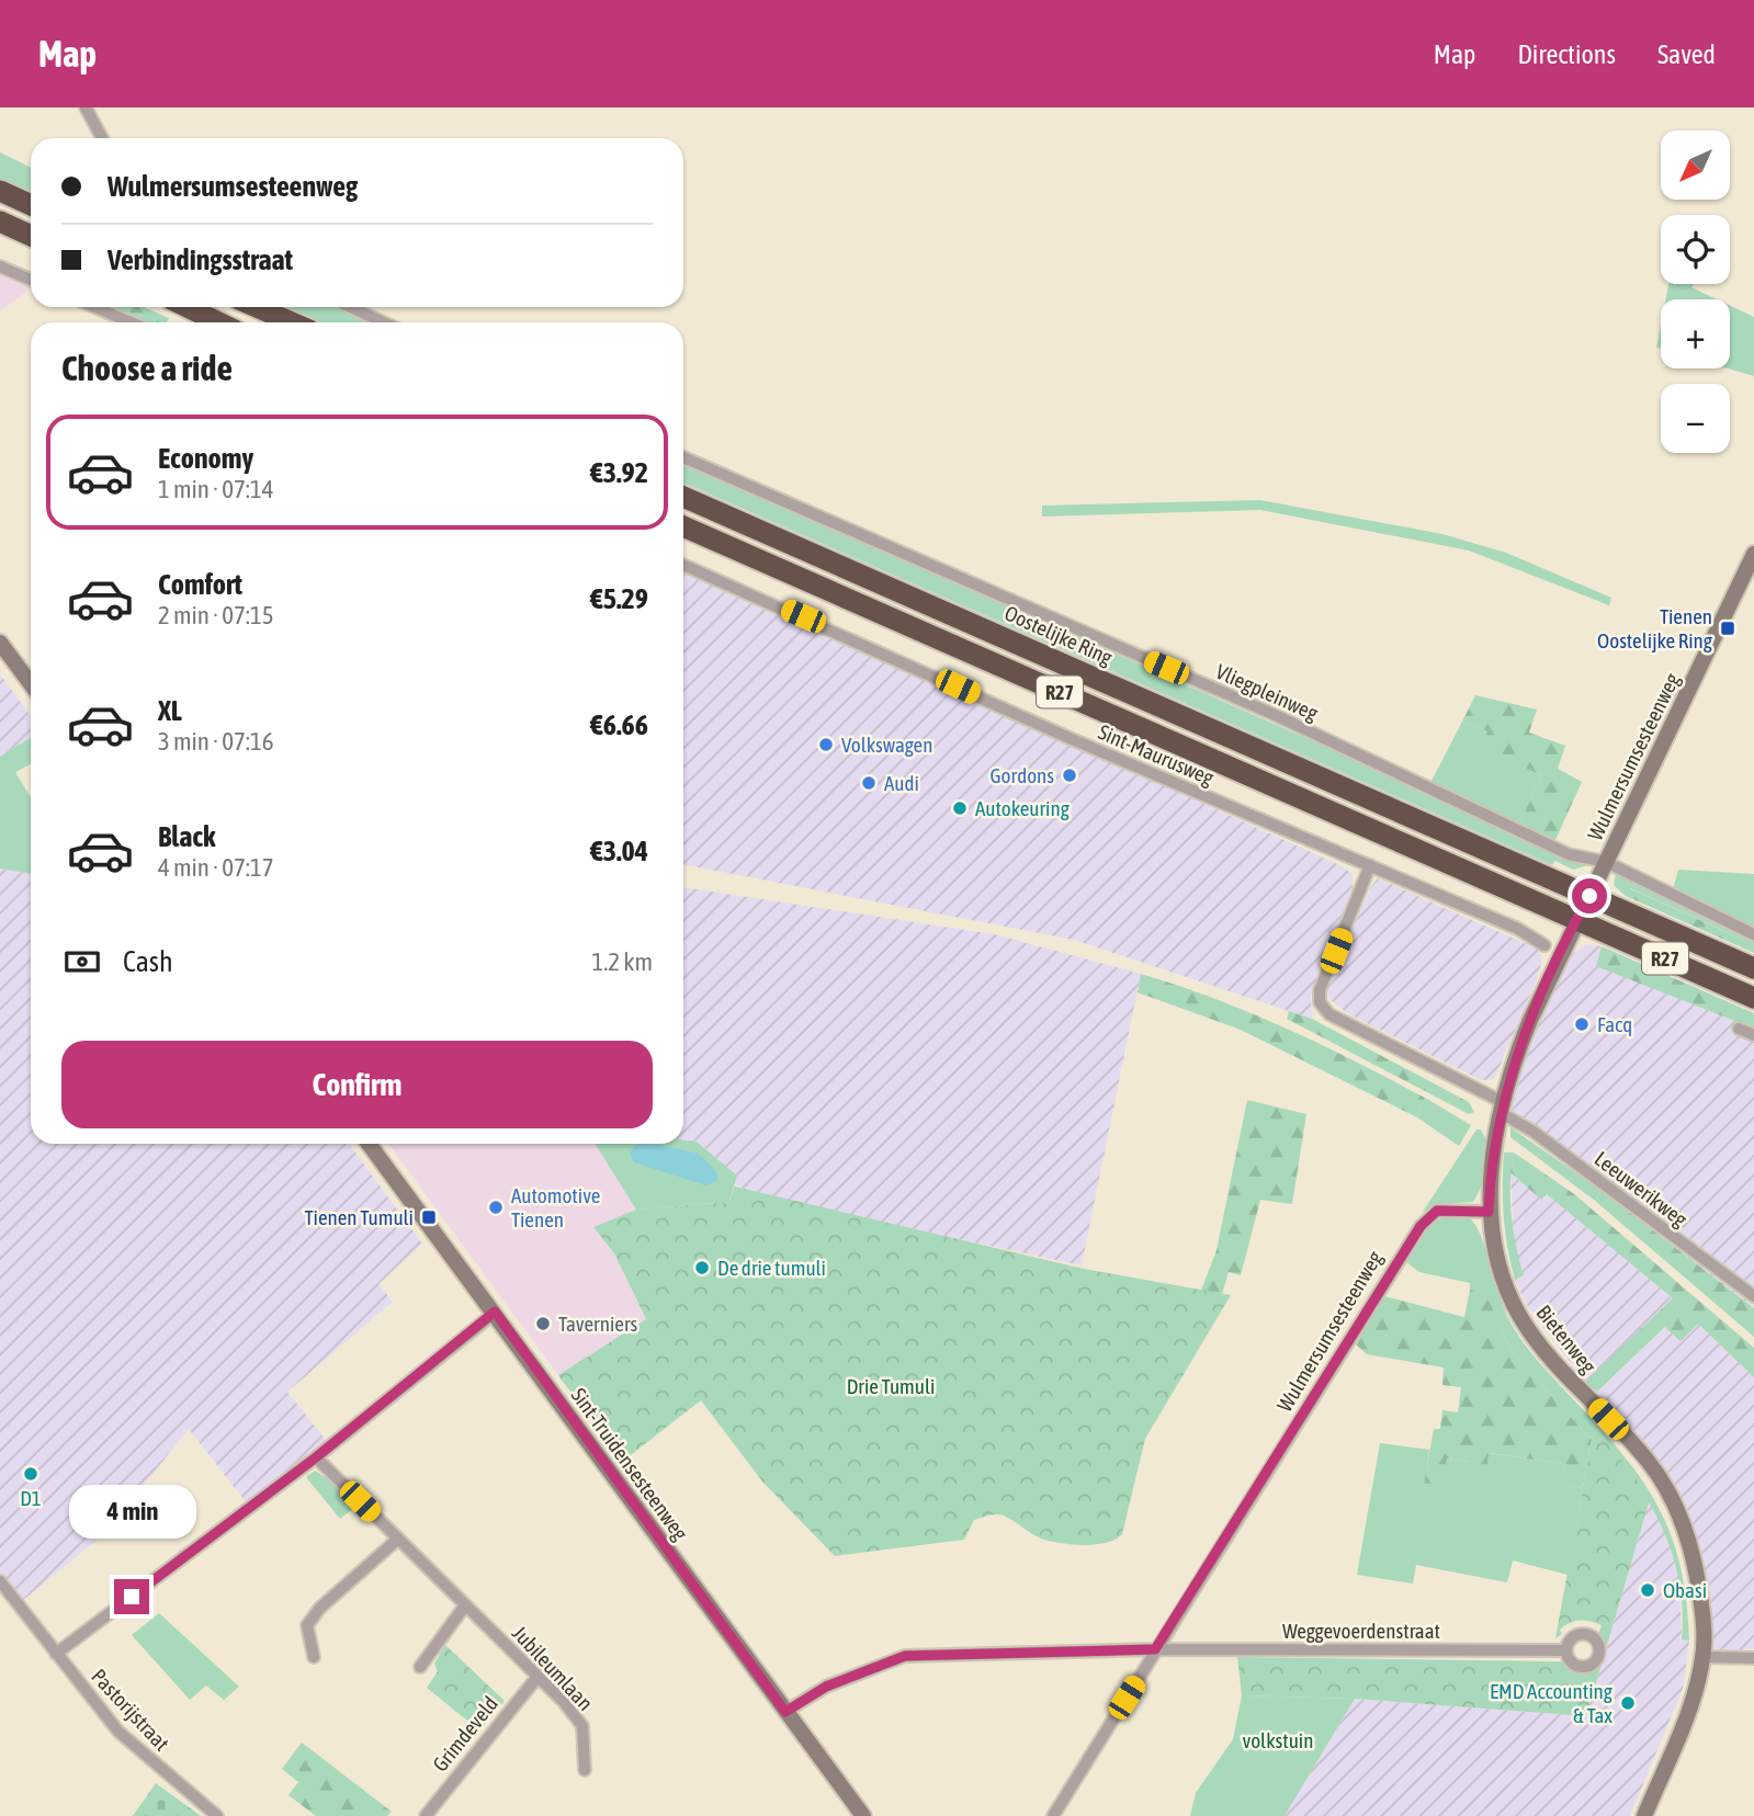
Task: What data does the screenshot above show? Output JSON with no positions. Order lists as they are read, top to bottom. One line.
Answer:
{"streets":{"highway":["Oostelijke Ring","R27"],"street":["Vliegpleinweg","Sint-Maurusweg","Wulmersumsesteenweg","Leeuwerikweg","Bietenweg","Sint-Truidensesteenweg","Weggevoerdenstraat","Jubileumlaan","Pastorijstraat","Grimdeveld"]},"crossings":[["Oostelijke Ring","R27"],["Oostelijke Ring","Wulmersumsesteenweg"],["R27","Wulmersumsesteenweg"],["Vliegpleinweg","Wulmersumsesteenweg"],["Wulmersumsesteenweg","Leeuwerikweg"],["Wulmersumsesteenweg","Bietenweg"],["Wulmersumsesteenweg","Weggevoerdenstraat"],["Sint-Truidensesteenweg","Weggevoerdenstraat"],["Jubileumlaan","Grimdeveld"]],"parks":["Drie Tumuli","volkstuin"],"places":{"transit":["Tienen Oostelijke Ring","Tienen Tumuli"],"other":["Volkswagen","Gordons","Audi","Autokeuring","Facq","Automotive Tienen","De drie tumuli","Taverniers","D1","Obasi","EMD Accounting & Tax"]},"north":"bottom left","page":{"header":"Map","nav":["Map","Directions","Saved"],"map_buttons":["+","−"],"banner":["Wulmersumsesteenweg","Verbindingsstraat"],"heading":"Choose a ride","list":[{"name":"Economy","note":"1 min · 07:14","value":"€3.92"},{"name":"Comfort","note":"2 min · 07:15","value":"€5.29"},{"name":"XL","note":"3 min · 07:16","value":"€6.66"},{"name":"Black","note":"4 min · 07:17","value":"€3.04"}],"pay":["Cash","1.2 km"],"buttons":"Confirm","bubble":"4 min"}}
